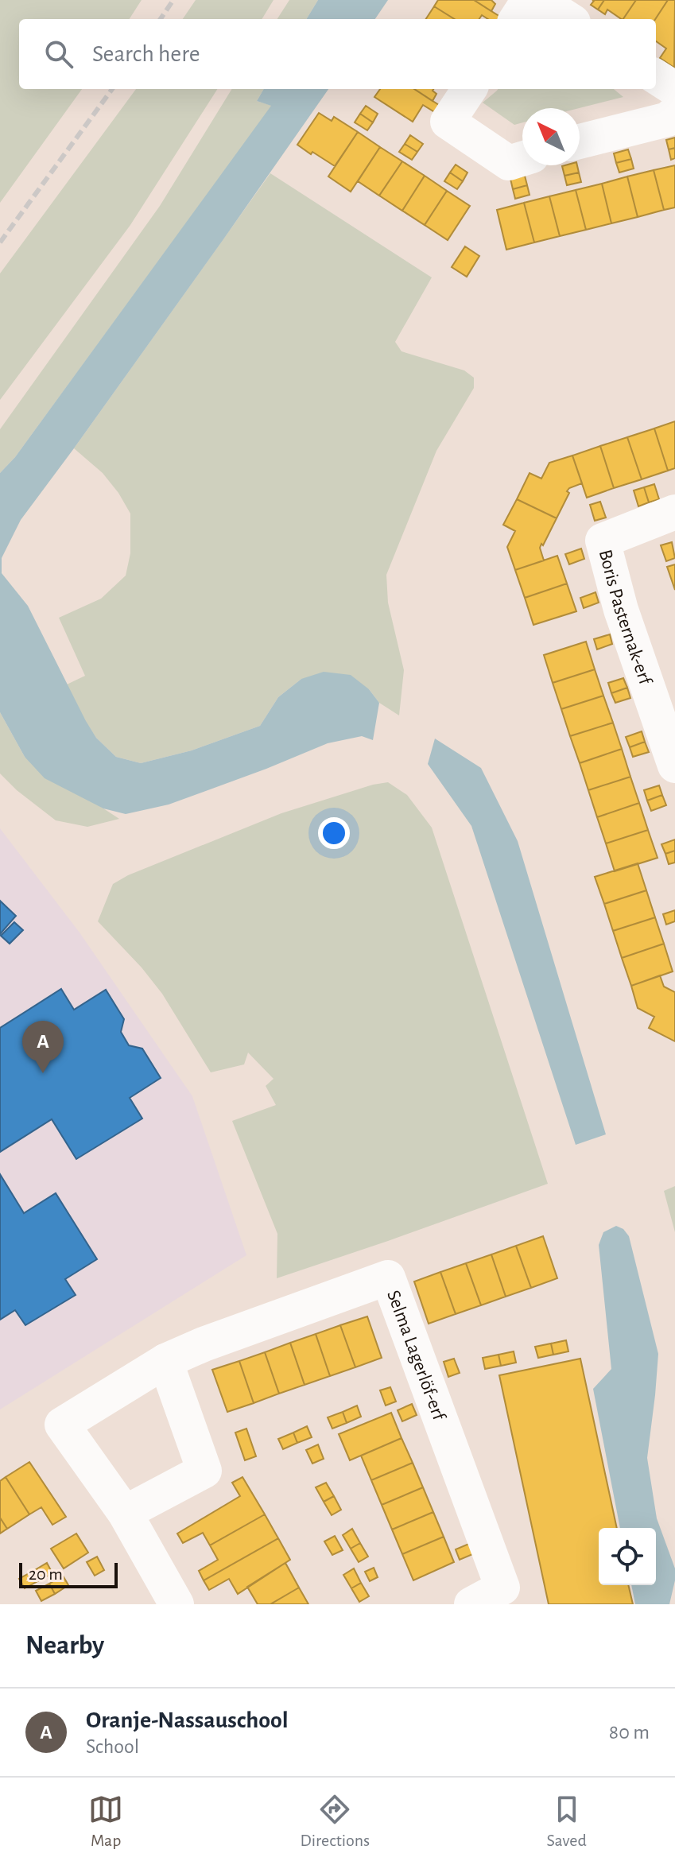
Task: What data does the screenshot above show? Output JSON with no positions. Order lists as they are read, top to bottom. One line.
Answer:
{"streets":{"street":["Boris Pasternak-erf","Selma Lagerlöf-erf"]},"scale_bar":"20 m","north":"top left","page":{"search":"Search here","pins":"A","scale":"20 m","heading":"Nearby","list":[{"mark":"A","name":"Oranje-Nassauschool","note":"School","value":"80 m"}],"nav":["Map","Directions","Saved"]}}
